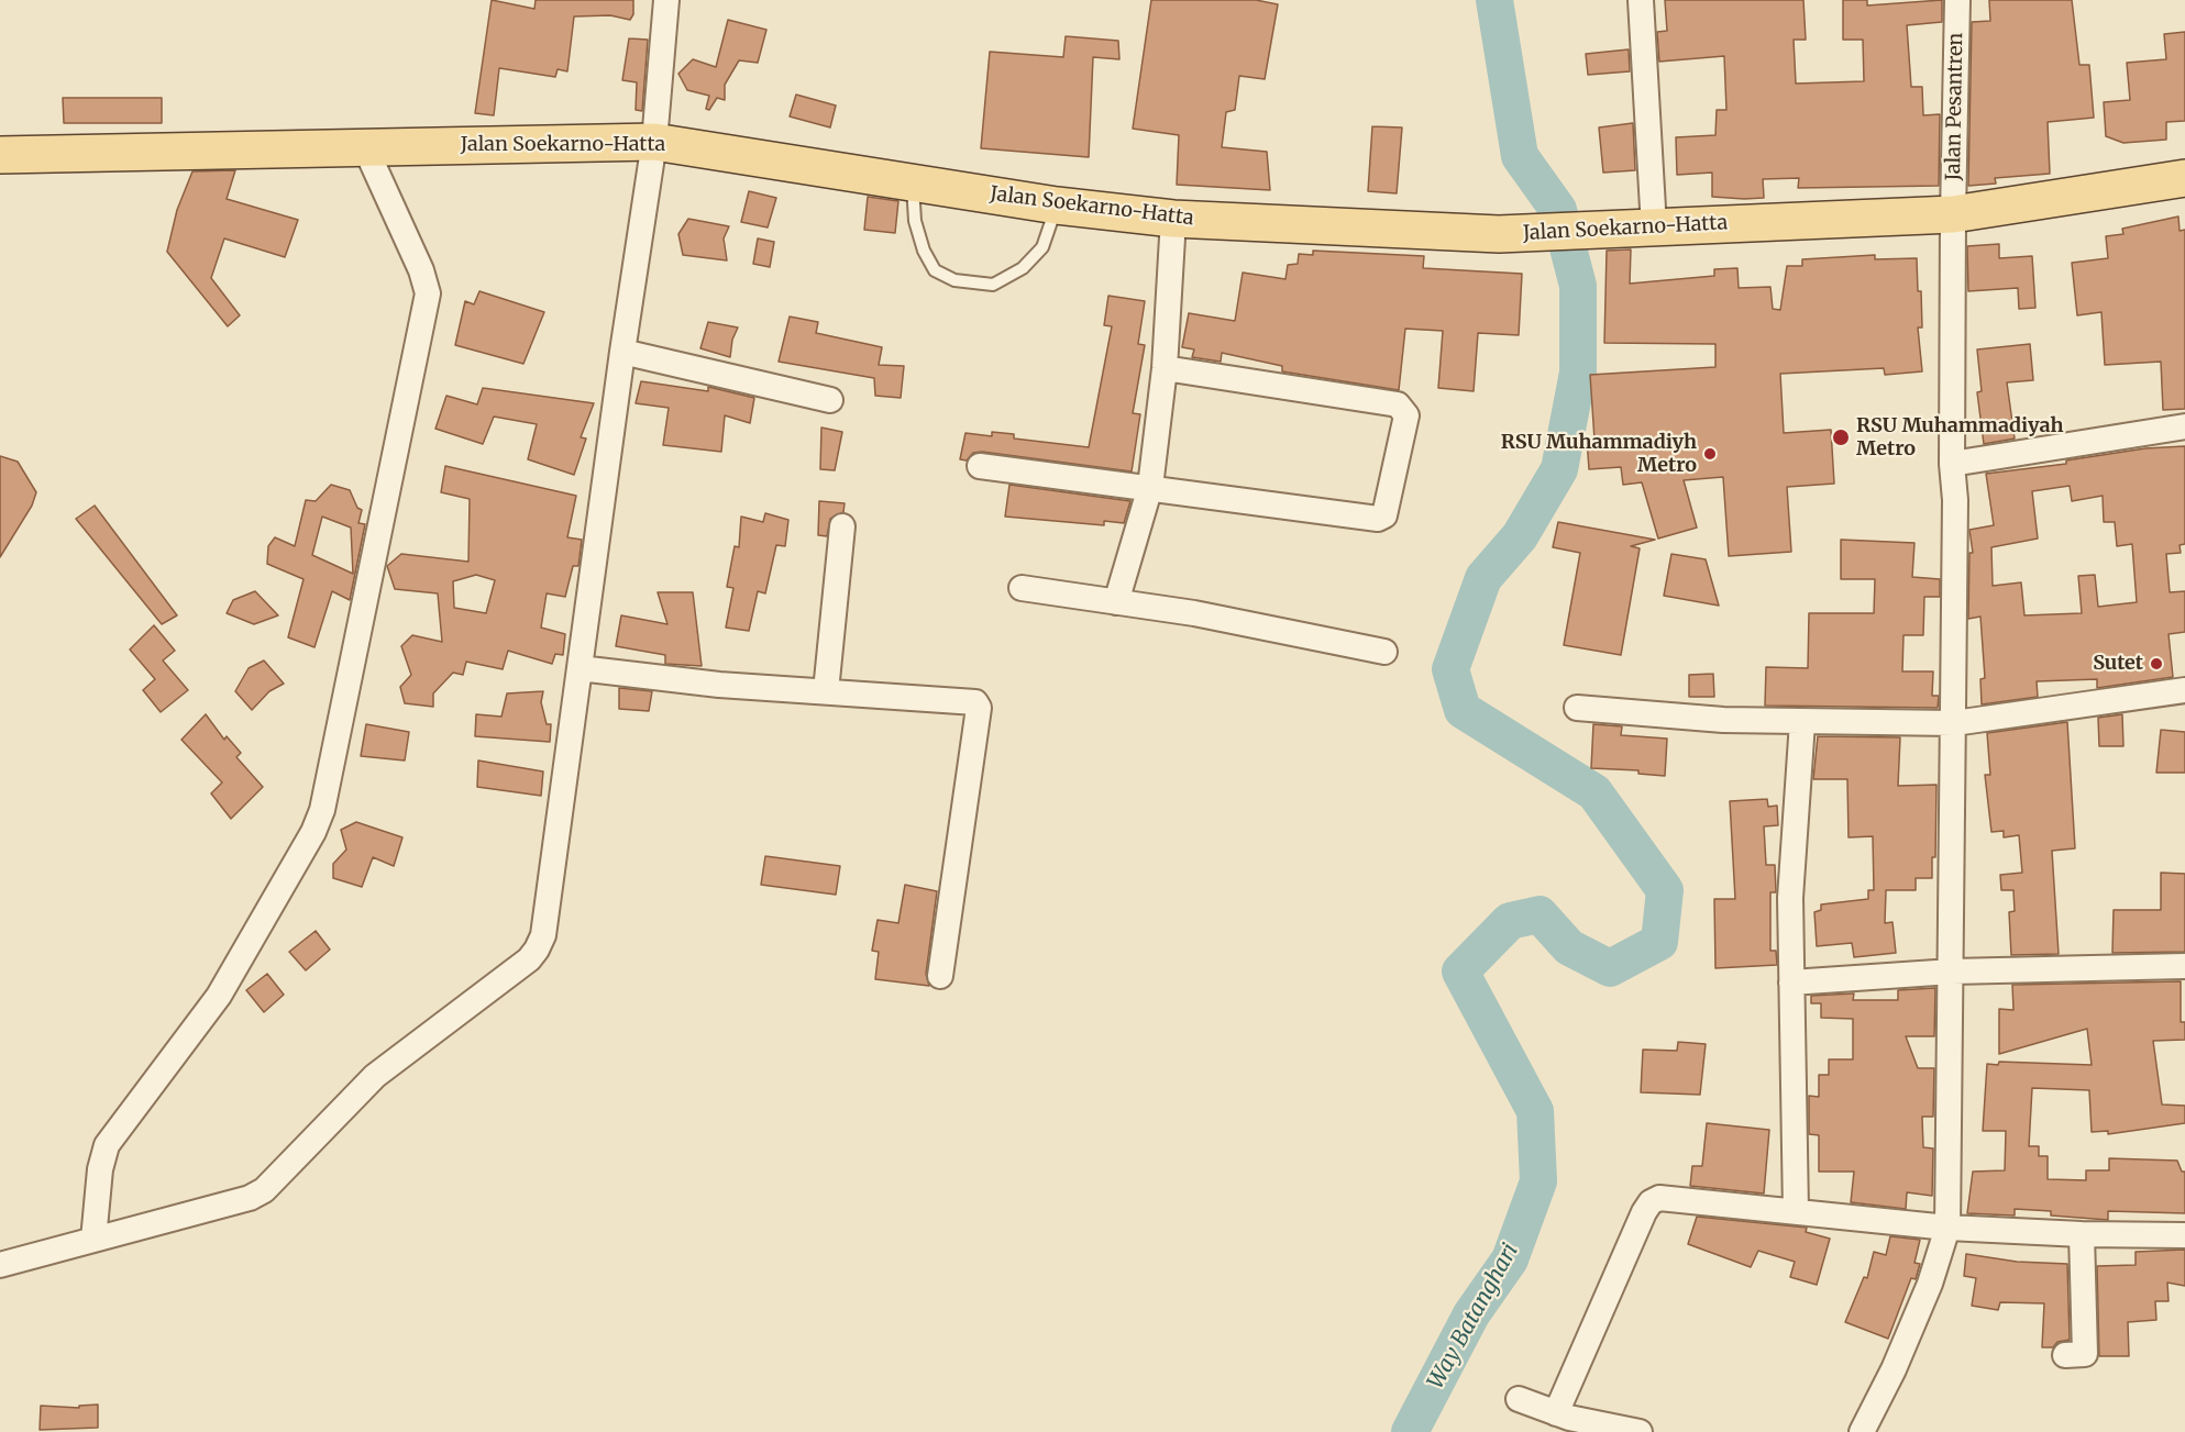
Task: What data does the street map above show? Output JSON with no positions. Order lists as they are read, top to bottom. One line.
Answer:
{"streets":{"main road":["Jalan Soekarno-Hatta"],"street":["Jalan Pesantren"]},"crossings":[["Jalan Pesantren","Jalan Soekarno-Hatta"]],"water":["Way Batanghari"],"places":["RSU Muhammadiyah Metro","RSU Muhammadiyh Metro","Sutet"]}
